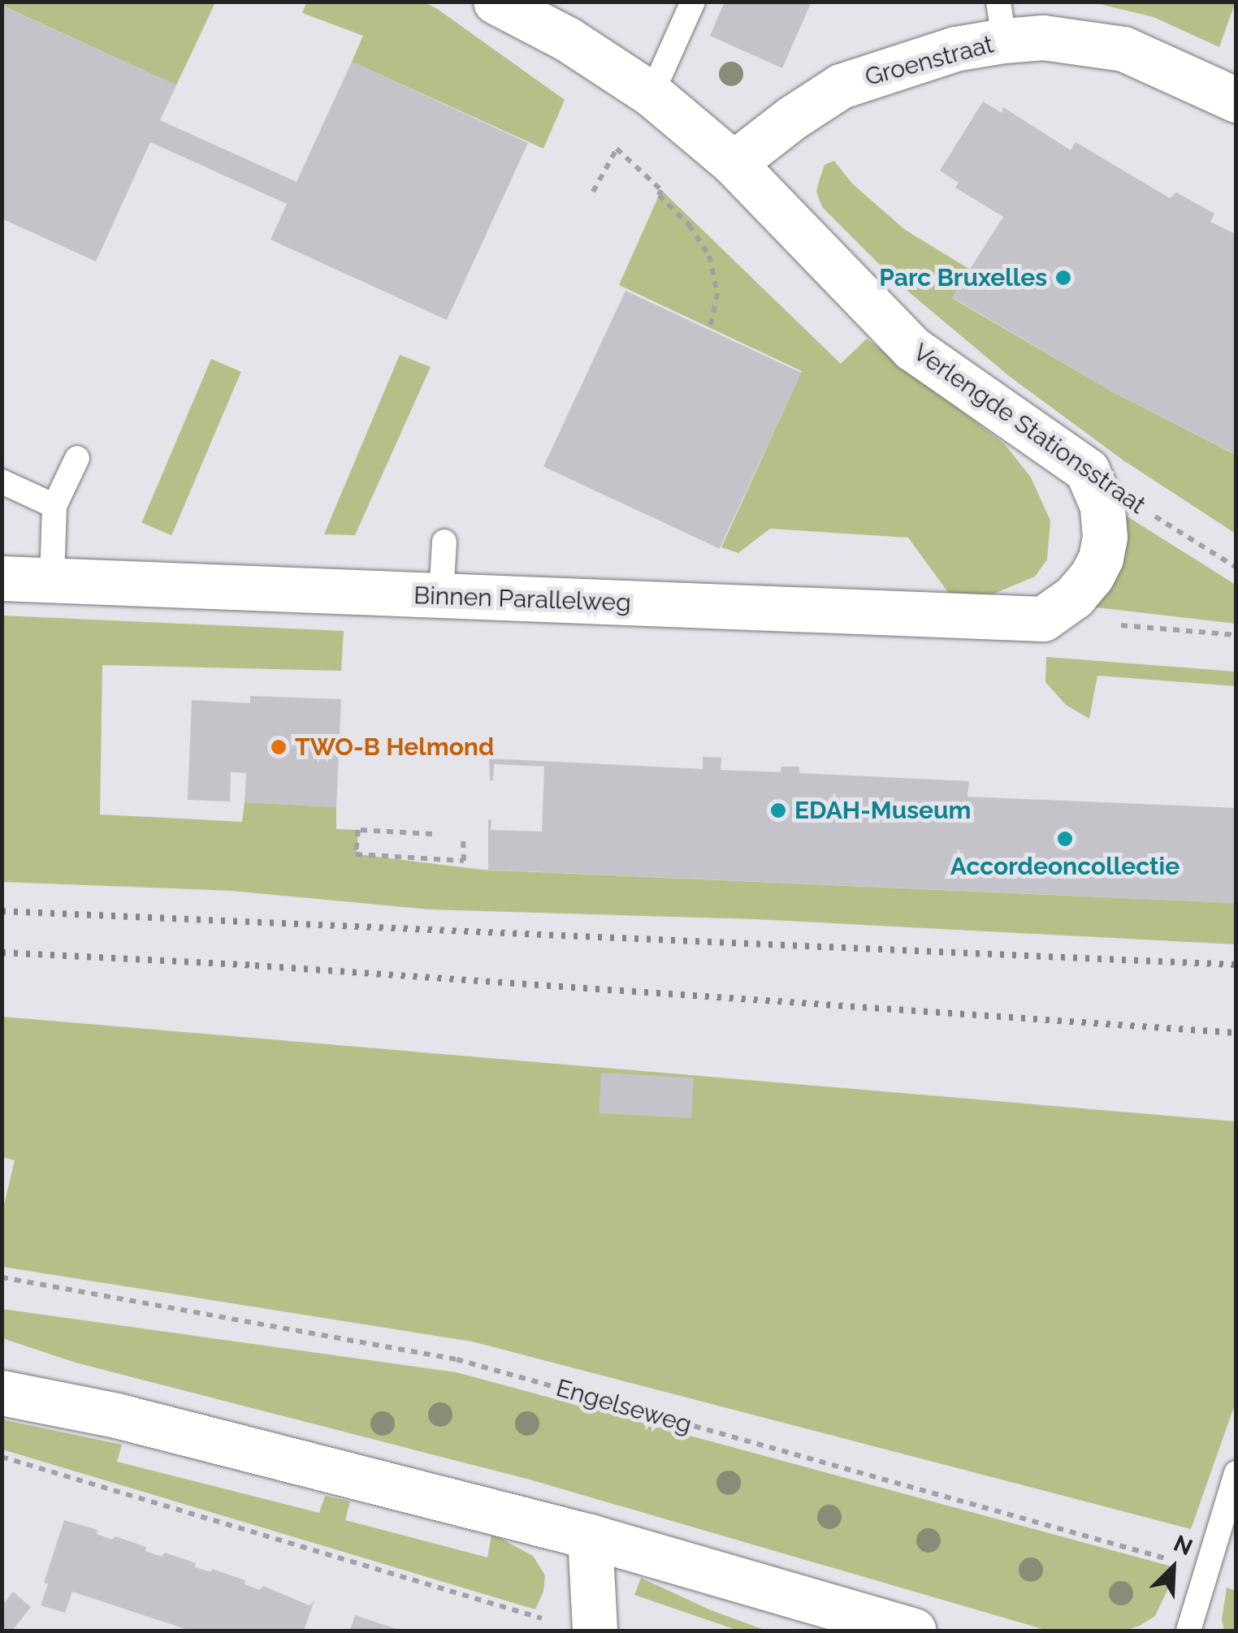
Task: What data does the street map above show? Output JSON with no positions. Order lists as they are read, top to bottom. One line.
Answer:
{"streets":{"street":["Groenstraat","Verlengde Stationsstraat","Binnen Parallelweg"],"path":["Engelseweg"]},"crossings":[["Groenstraat","Verlengde Stationsstraat"]],"places":["Parc Bruxelles","TWO-B Helmond","EDAH-Museum","Accordeoncollectie"],"north":"top right"}
